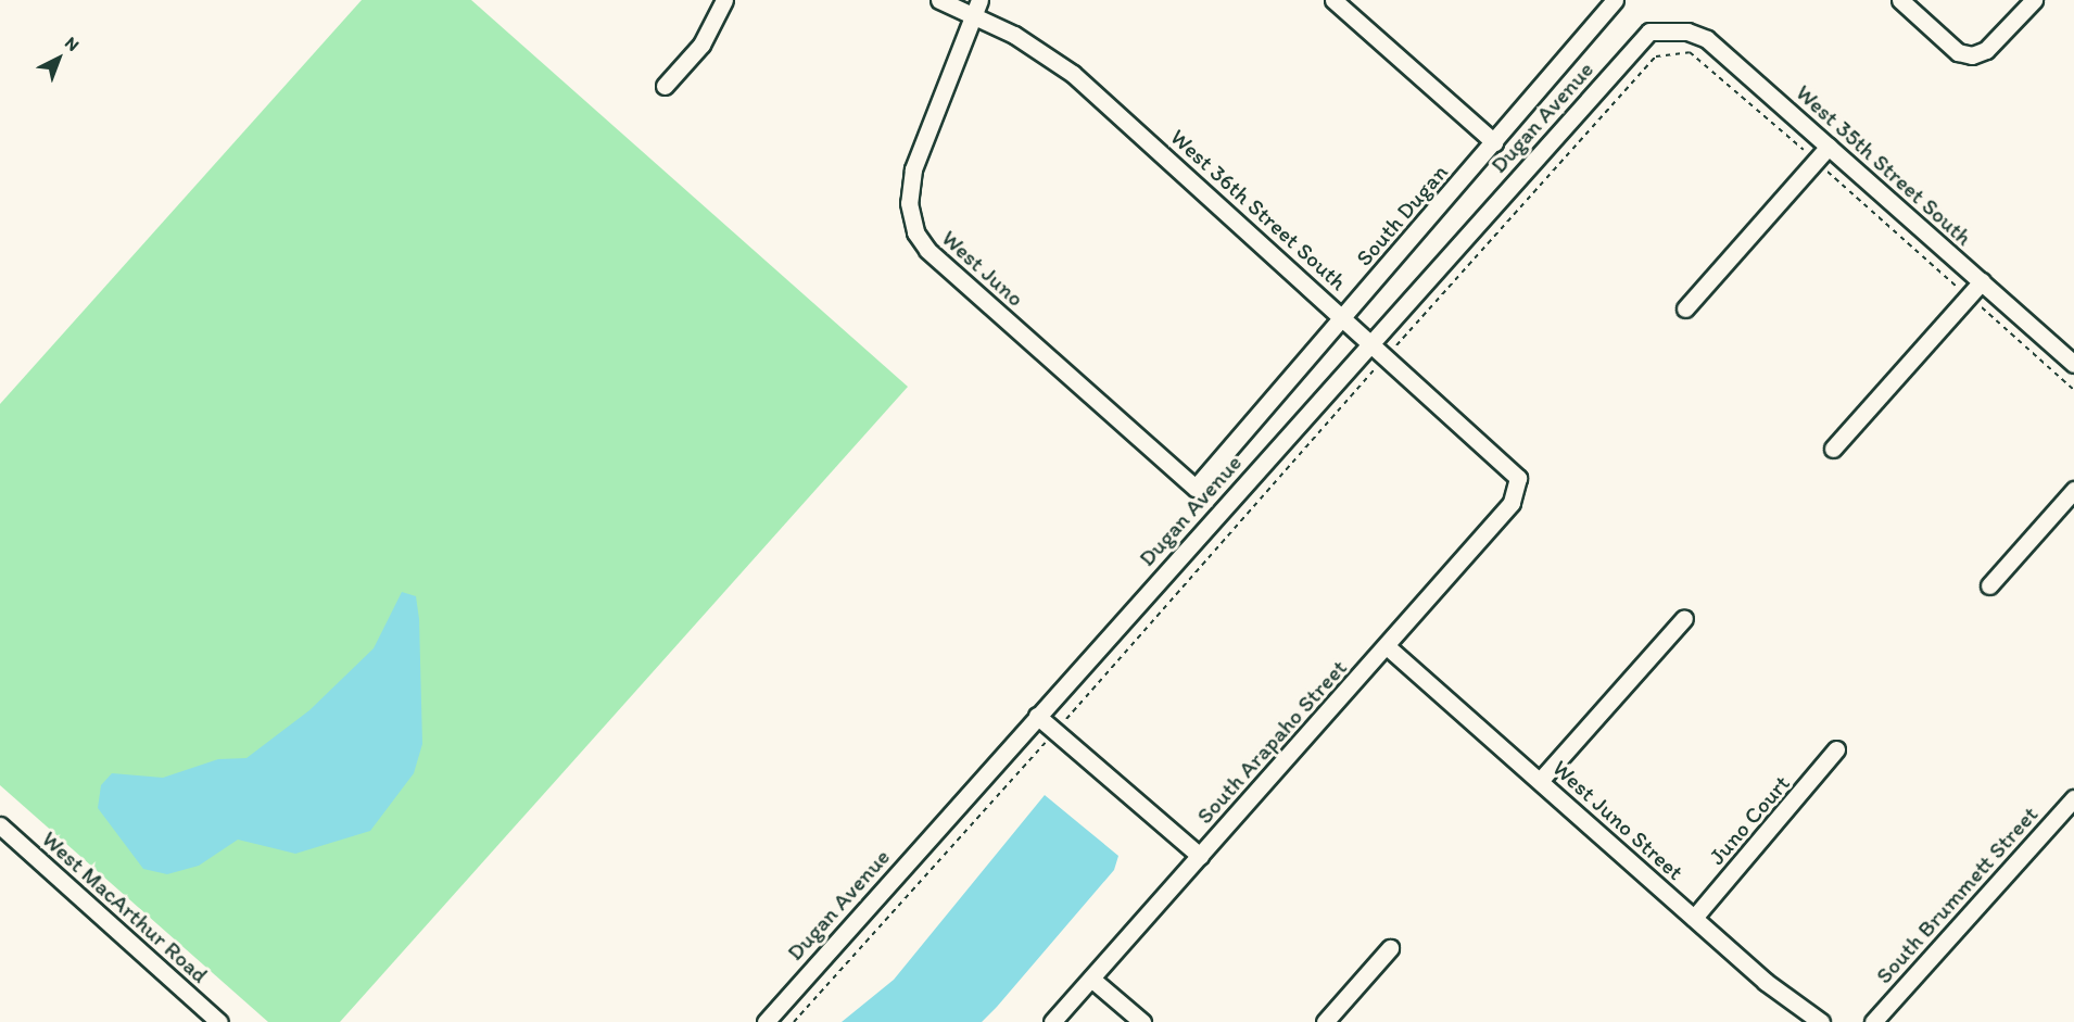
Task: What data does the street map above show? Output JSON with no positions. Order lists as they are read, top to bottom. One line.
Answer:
{"streets":{"street":["Dugan Avenue","West 35th Street South","West 36th Street South","South Dugan","West Juno","South Arapaho Street","West Juno Street","Juno Court","South Brummett Street","West MacArthur Road"]},"crossings":[["Dugan Avenue","West 35th Street South"],["Dugan Avenue","West 36th Street South"],["West 36th Street South","South Dugan"],["West 36th Street South","West Juno"],["West 36th Street South","South Arapaho Street"],["South Dugan","West Juno"],["South Arapaho Street","West Juno Street"],["West Juno Street","Juno Court"]],"north":"top right"}
